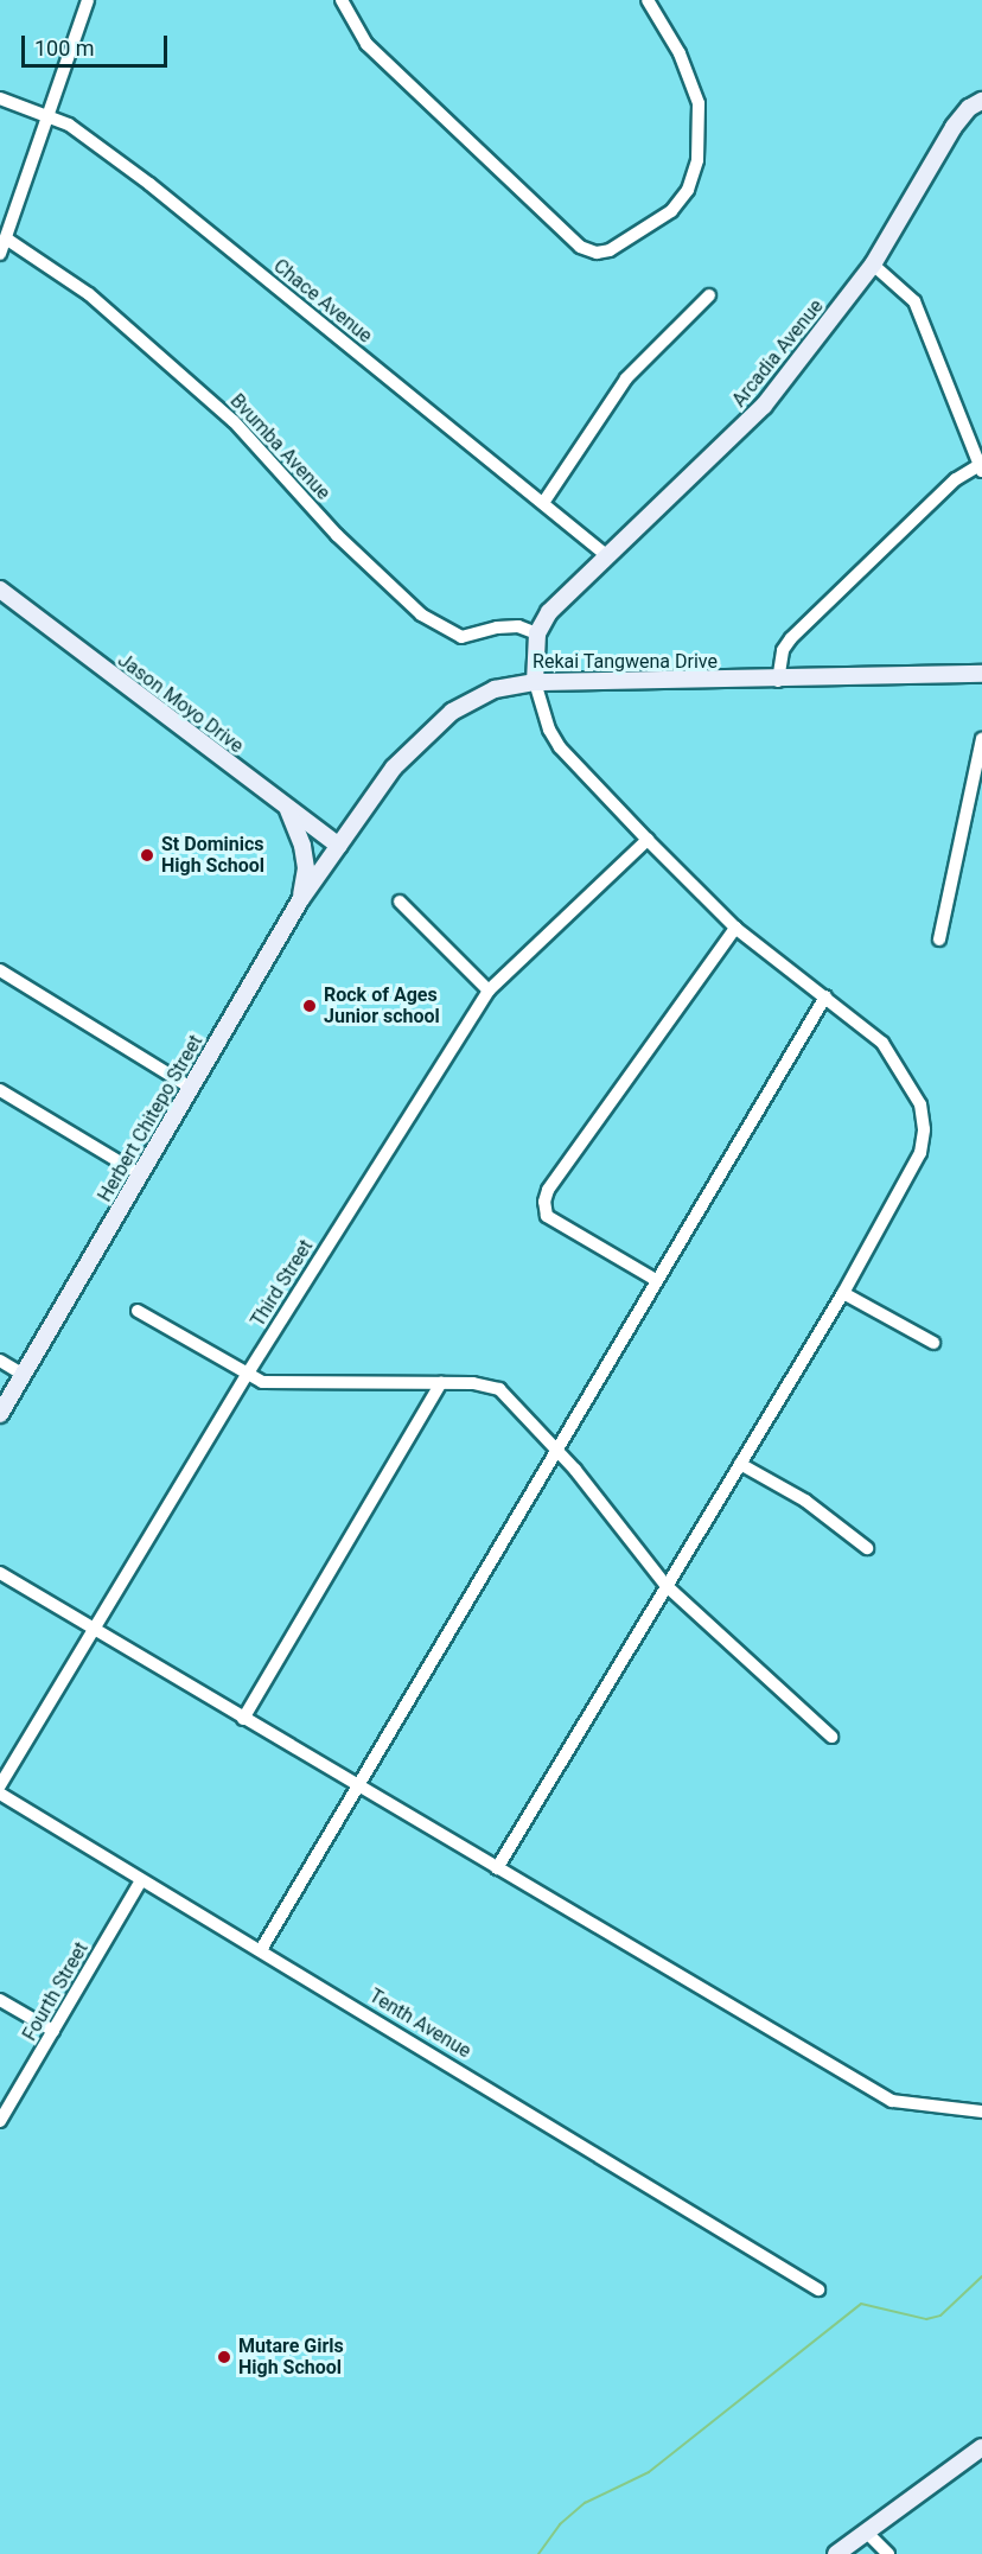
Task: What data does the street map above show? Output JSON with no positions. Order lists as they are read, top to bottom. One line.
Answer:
{"streets":{"main road":["Arcadia Avenue","Rekai Tangwena Drive","Jason Moyo Drive","Herbert Chitepo Street"],"street":["Chace Avenue","Bvumba Avenue","Third Street","Fourth Street","Tenth Avenue"]},"crossings":[["Chace Avenue","Arcadia Avenue"],["Arcadia Avenue","Bvumba Avenue"],["Rekai Tangwena Drive","Jason Moyo Drive"],["Rekai Tangwena Drive","Herbert Chitepo Street"],["Jason Moyo Drive","Herbert Chitepo Street"],["Fourth Street","Tenth Avenue"]],"places":["St Dominics High School","Rock of Ages Junior school","Mutare Girls High School"],"scale_bar":"100 m"}
